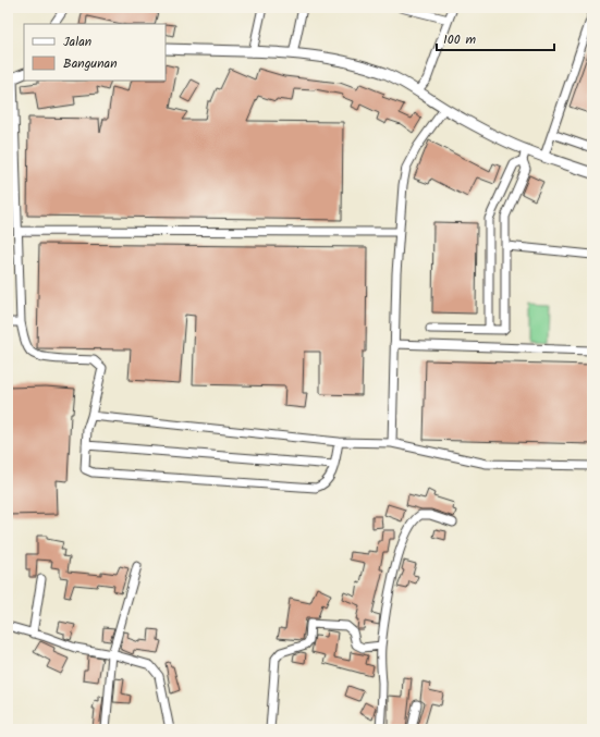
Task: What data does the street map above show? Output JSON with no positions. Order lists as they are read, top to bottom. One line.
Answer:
{"legend":["Jalan","Bangunan"],"scale_bar":"100 m"}
